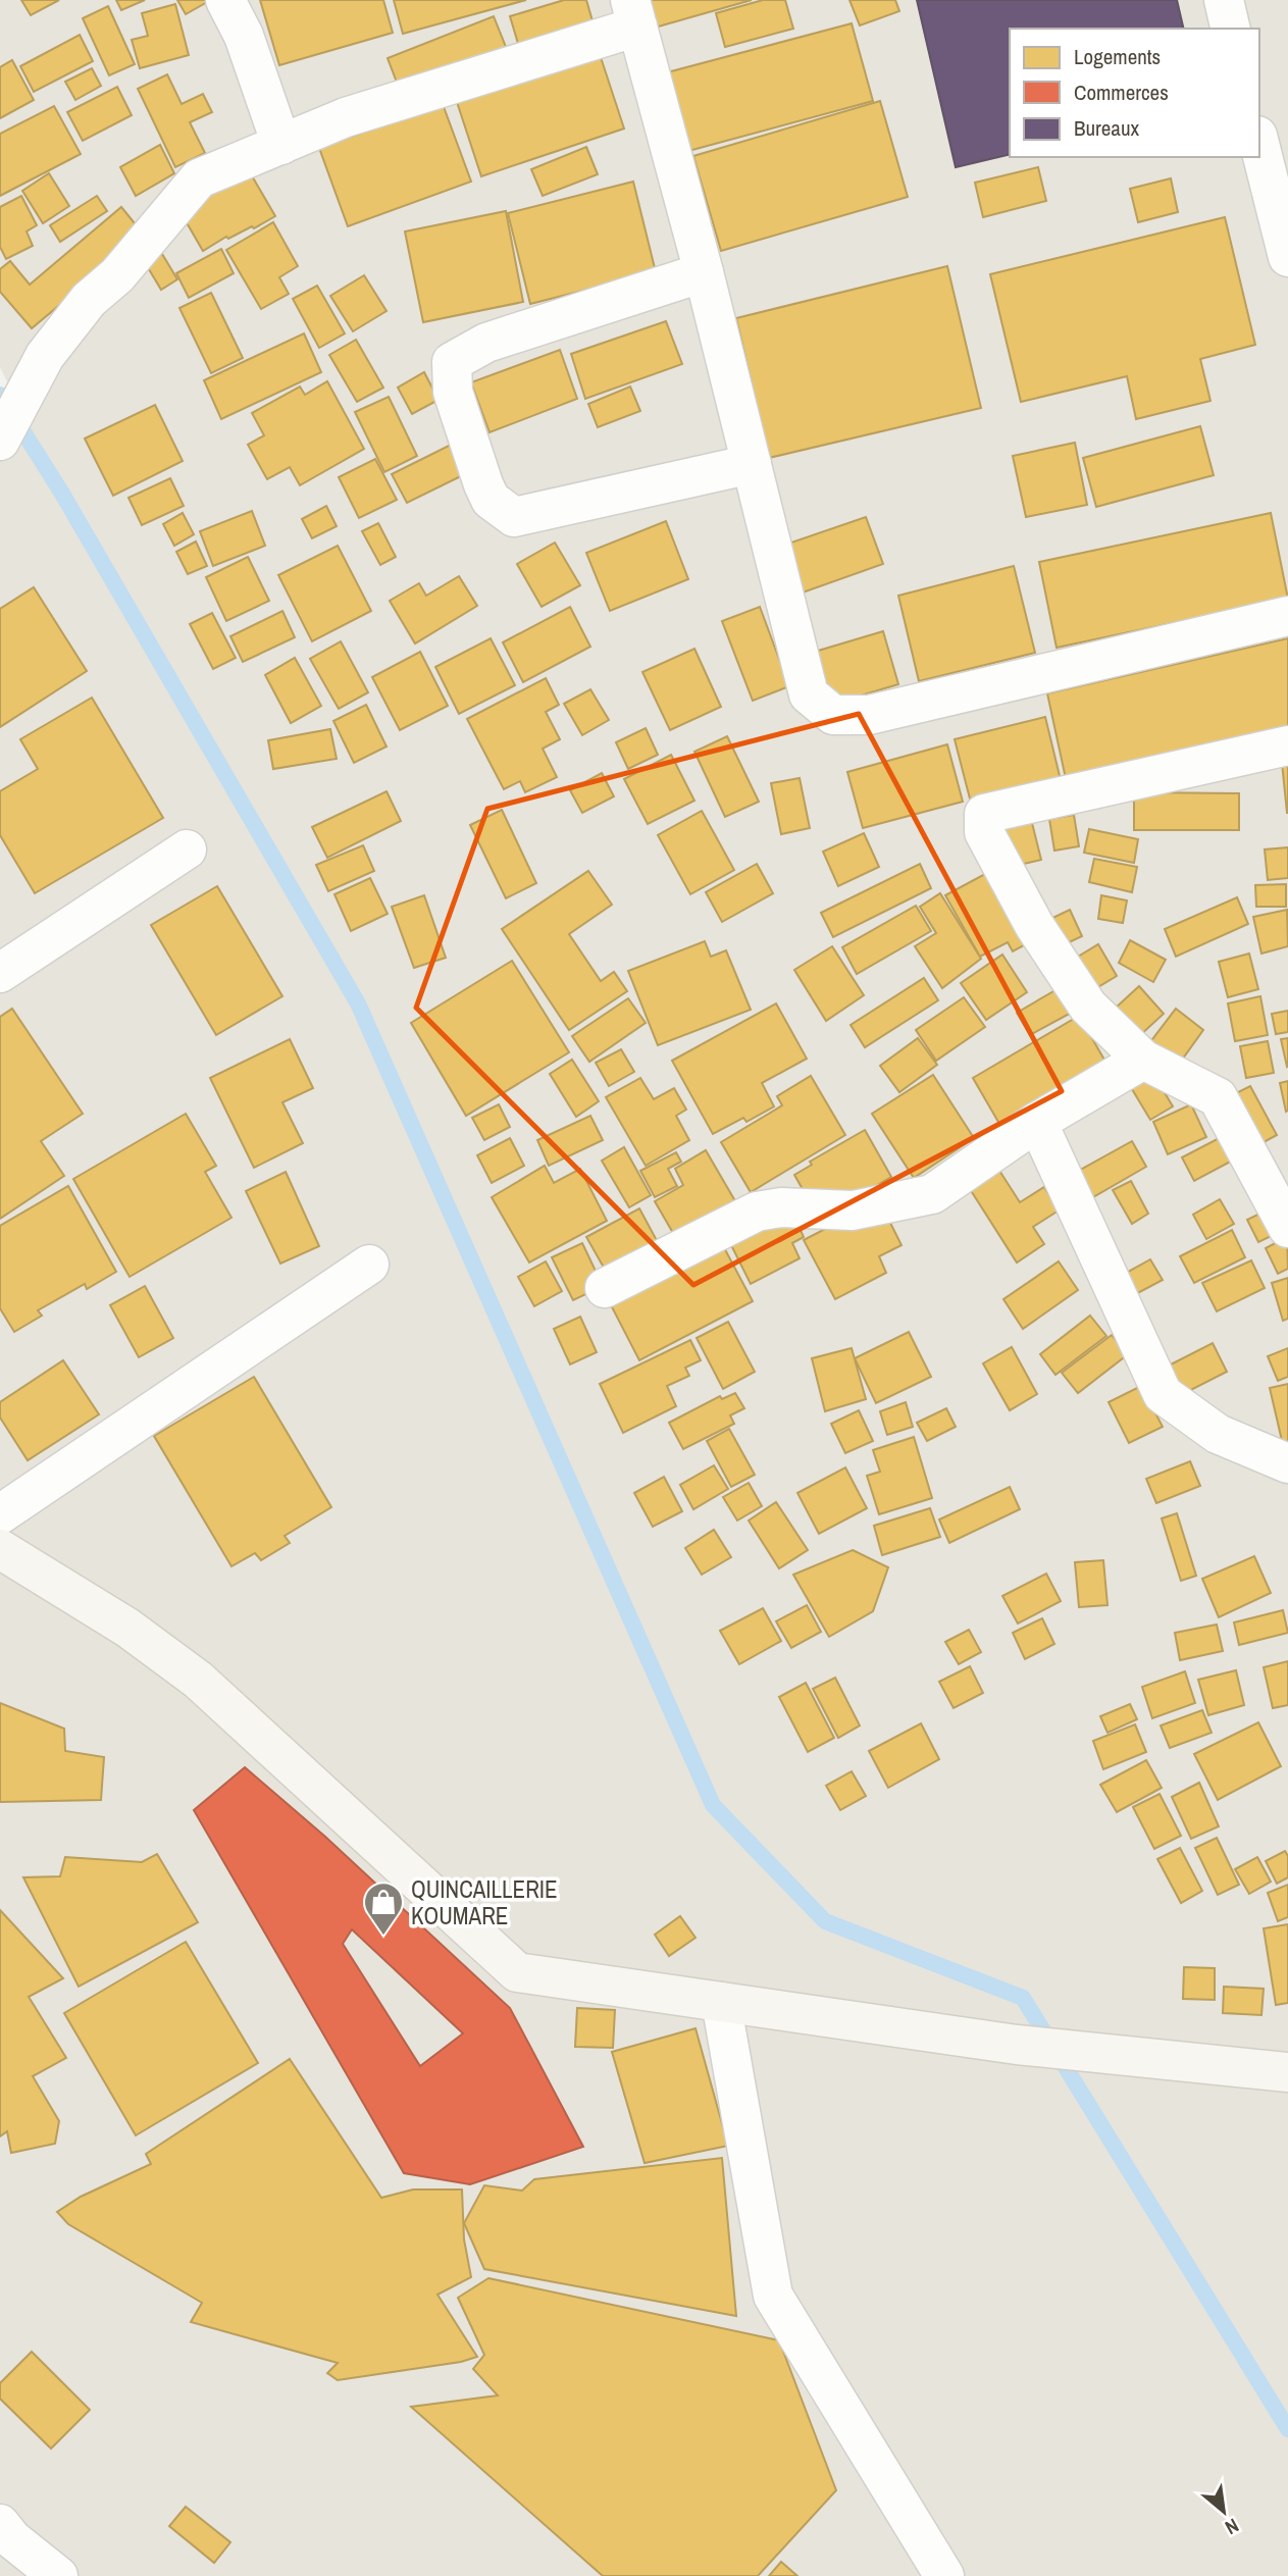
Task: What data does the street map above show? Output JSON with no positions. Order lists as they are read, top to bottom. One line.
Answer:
{"places":{"shop":["QUINCAILLERIE KOUMARE"]},"legend":["Logements","Commerces","Bureaux"],"north":"bottom right"}
